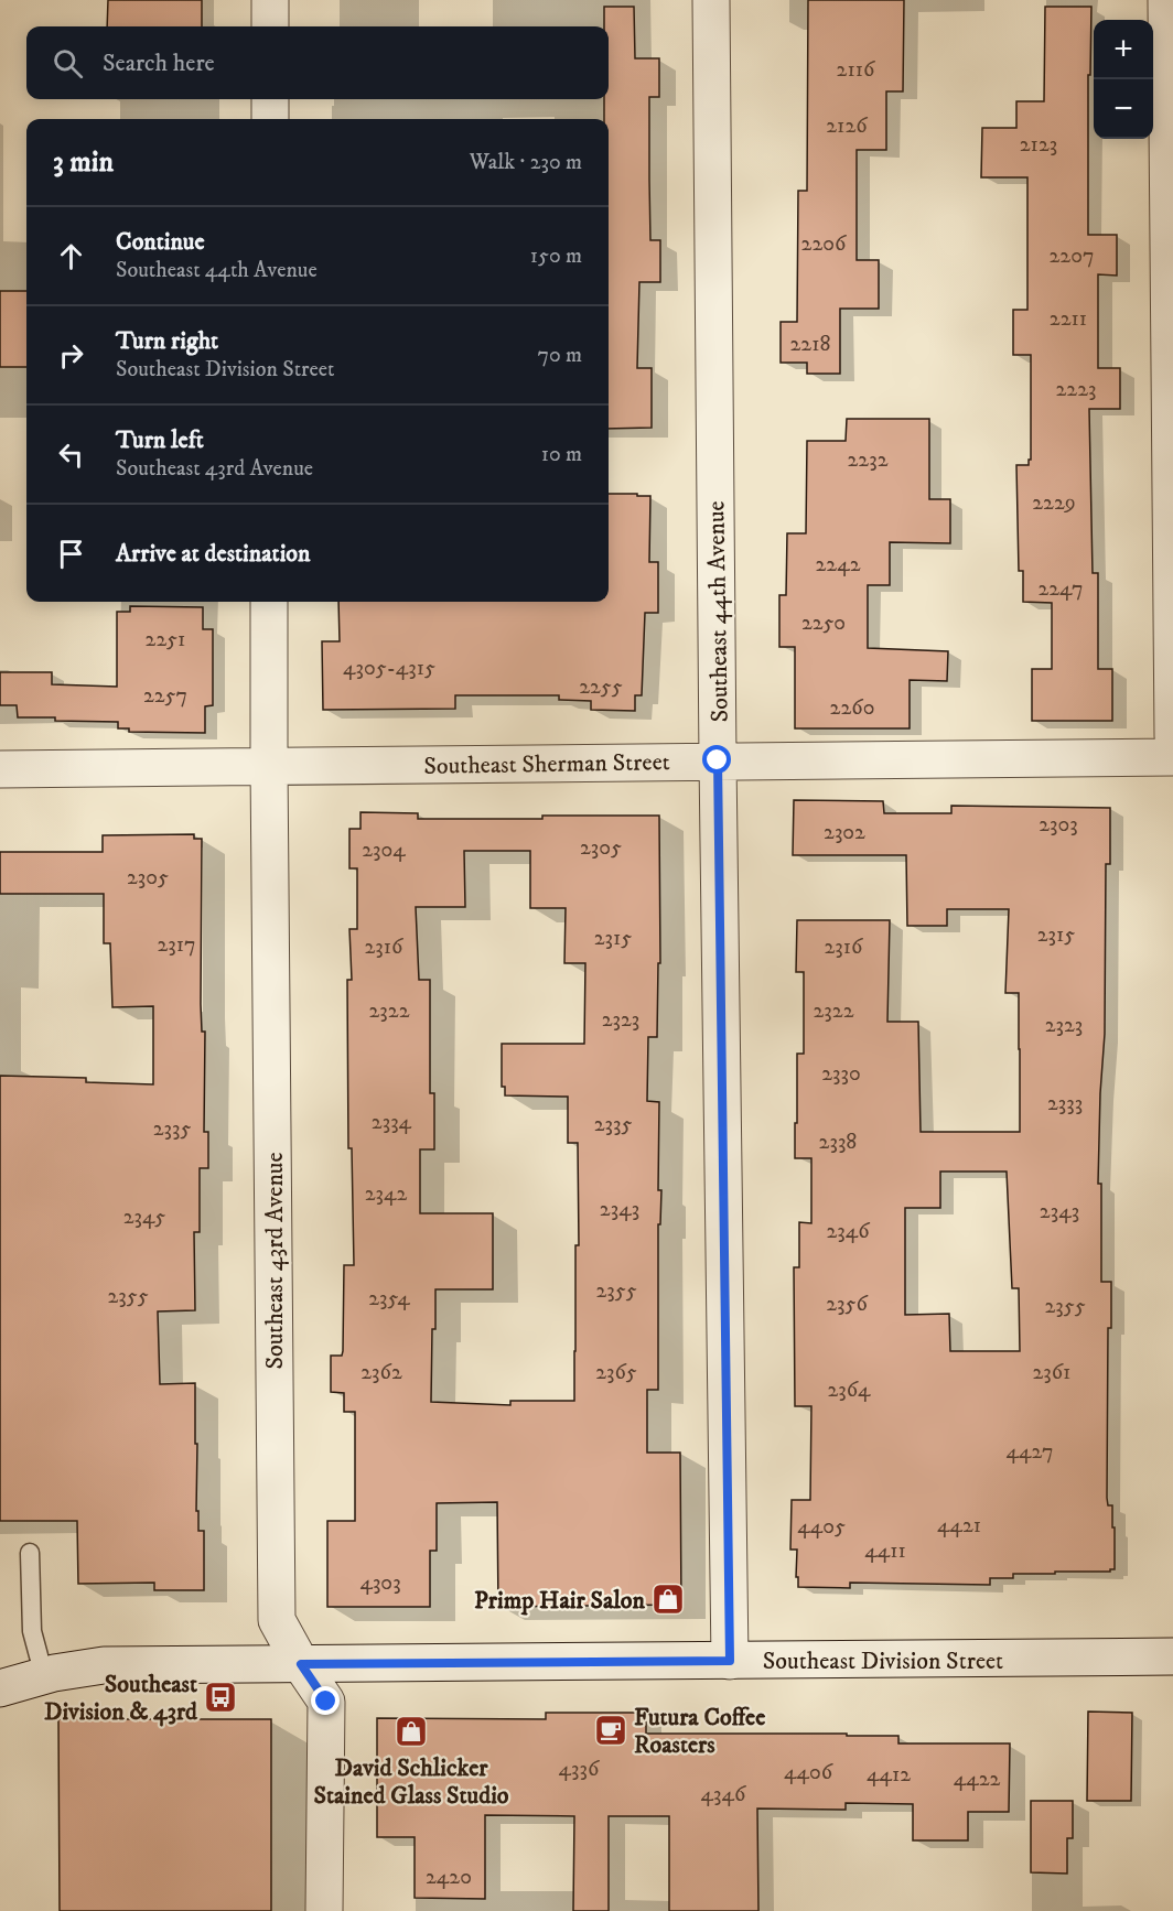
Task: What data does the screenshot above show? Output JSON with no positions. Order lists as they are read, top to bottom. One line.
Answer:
{"streets":{"street":["Southeast 44th Avenue","Southeast Sherman Street","Southeast 43rd Avenue","Southeast Division Street"]},"crossings":[["Southeast 44th Avenue","Southeast Sherman Street"],["Southeast 44th Avenue","Southeast Division Street"],["Southeast Sherman Street","Southeast 43rd Avenue"],["Southeast 43rd Avenue","Southeast Division Street"]],"places":{"shop":["Primp Hair Salon","David Schlicker Stained Glass Studio"],"bus stop":["Southeast Division & 43rd"],"cafe":["Futura Coffee Roasters"]},"house_numbers":["2116","2126","2123","2206","2207","2211","2218","2223","2232","2229","2242","2247","2250","2251","4305-4315","2255","2257","2260","2303","2302","2305","2304","2305","2315","2315","2317","2316","2316","2322","2322","2323","2323","2330","2333","2334","2335","2335","2338","2342","2343","2343","2345","2346","2355","2355","2354","2356","2355","2362","2365","2361","2364","4427","4421","4405","4411","4303","4336","4406","4412","4422","4346","2420"],"page":{"map_buttons":["+","−"],"search":"Search here","heading":["3 min","Walk · 230 m"],"list":[["Continue","Southeast 44th Avenue","150 m"],["Turn right","Southeast Division Street","70 m"],["Turn left","Southeast 43rd Avenue","10 m"],"Arrive at destination"]}}
